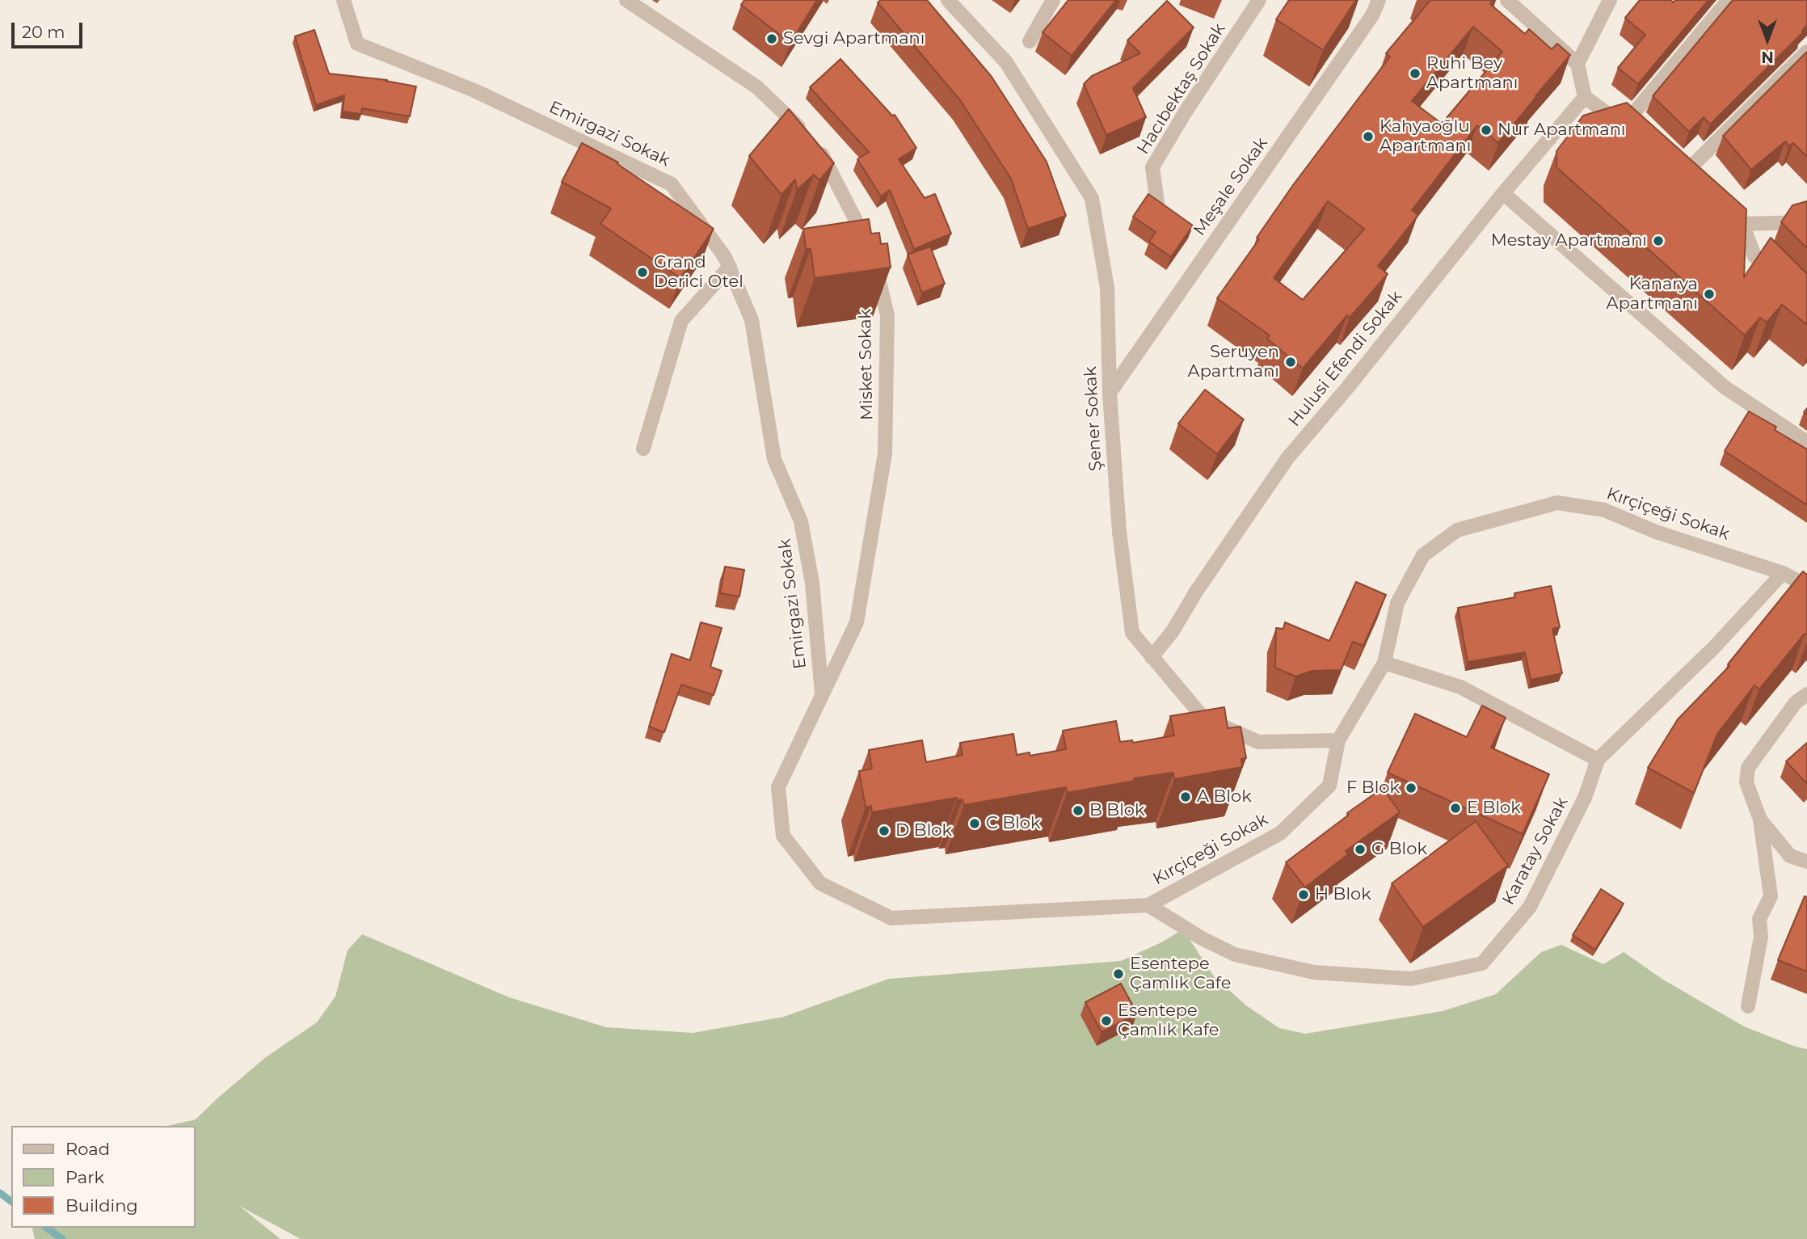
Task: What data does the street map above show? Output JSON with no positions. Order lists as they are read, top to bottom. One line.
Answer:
{"streets":{"street":["Hacıbektaş Sokak","Emirgazi Sokak","Meşale Sokak","Hulusi Efendi Sokak","Misket Sokak","Şener Sokak","Kırçiçeği Sokak","Karatay Sokak"]},"crossings":[["Emirgazi Sokak","Misket Sokak"],["Emirgazi Sokak","Kırçiçeği Sokak"],["Meşale Sokak","Şener Sokak"],["Hulusi Efendi Sokak","Şener Sokak"],["Misket Sokak","Kırçiçeği Sokak"],["Şener Sokak","Kırçiçeği Sokak"],["Kırçiçeği Sokak","Karatay Sokak"]],"places":["Sevgi Apartmanı","Ruhi Bey Apartmanı","Nur Apartmanı","Kahyaoğlu Apartmanı","Mestay Apartmanı","Grand Derici Otel","Kanarya Apartmanı","Seruyen Apartmanı","F Blok","A Blok","E Blok","B Blok","C Blok","D Blok","G Blok","H Blok","Esentepe Çamlık Cafe","Esentepe Çamlık Kafe"],"legend":["Road","Park","Building"],"scale_bar":"20 m","north":"bottom"}
